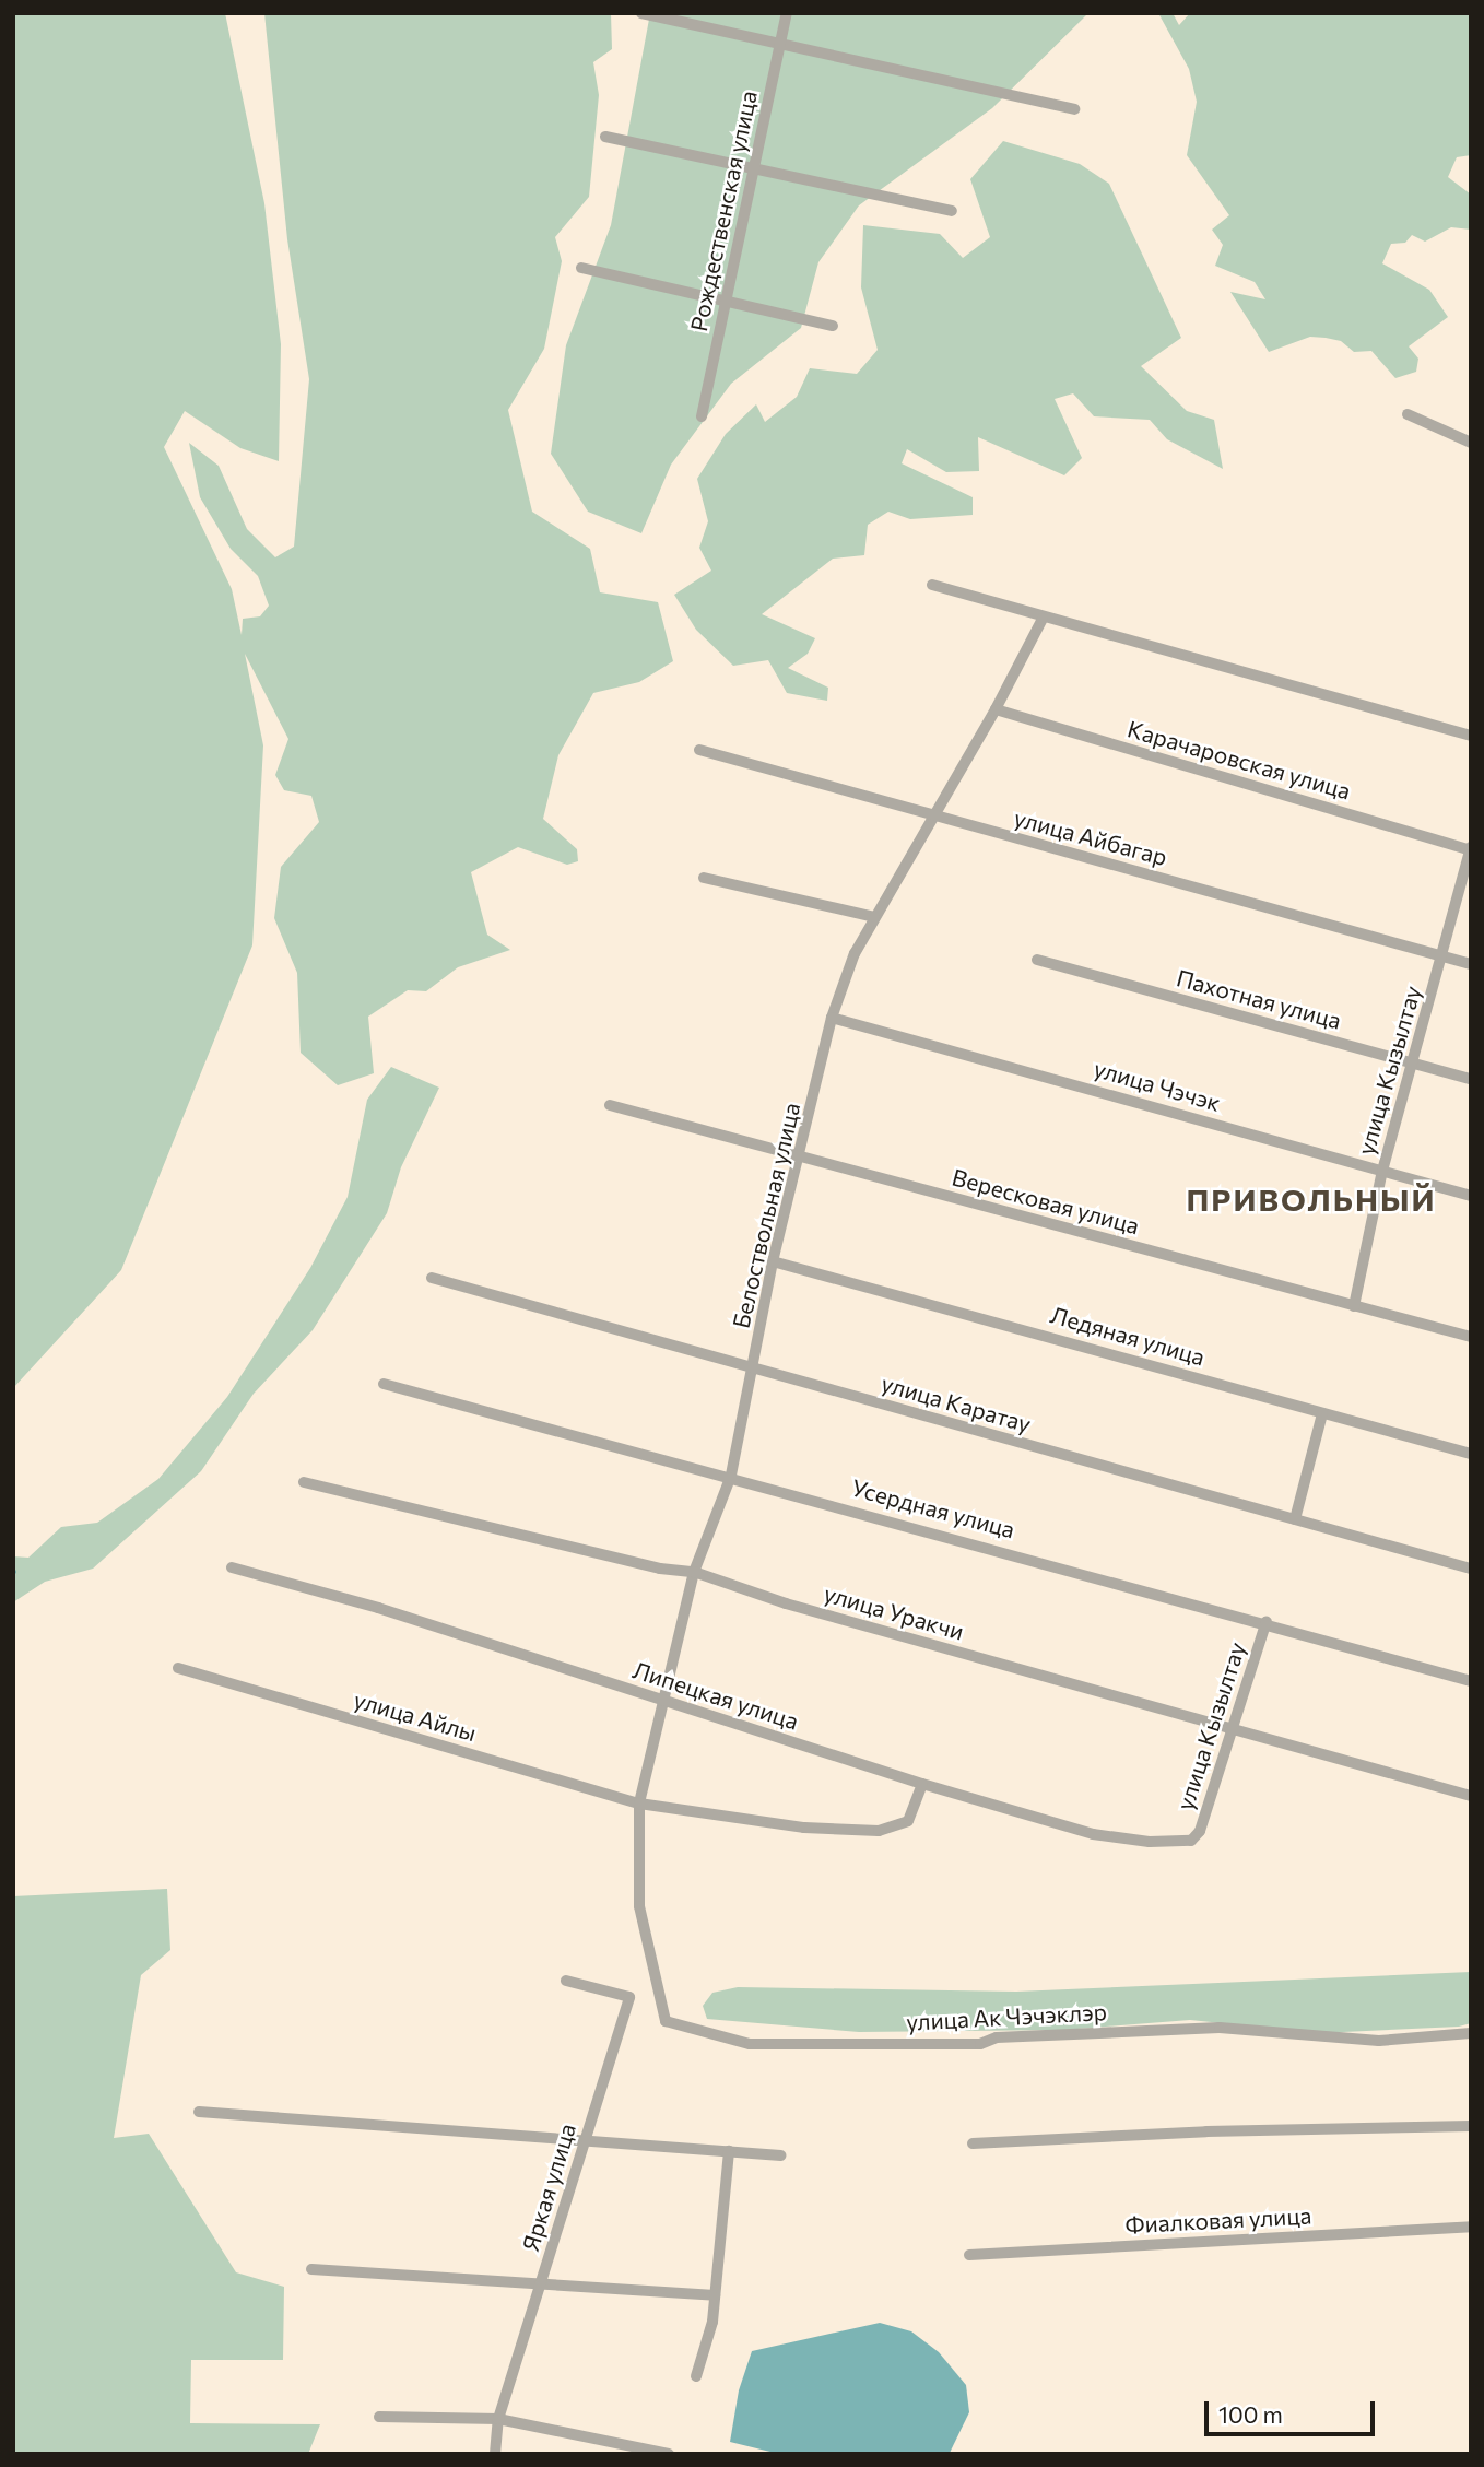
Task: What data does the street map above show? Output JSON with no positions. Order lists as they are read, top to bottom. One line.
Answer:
{"streets":{"street":["Рождественская улица","Карачаровская улица","улица Айбагар","Пахотная улица","улица Кызылтау","улица Чэчэк","Вересковая улица","Белоствольная улица","Ледяная улица","улица Каратау","Усердная улица","улица Уракчи","Липецкая улица","улица Айлы","улица Ак Чэчэклэр","Яркая улица","Фиалковая улица"]},"crossings":[["Карачаровская улица","улица Кызылтау"],["Карачаровская улица","Белоствольная улица"],["улица Айбагар","улица Кызылтау"],["улица Айбагар","Белоствольная улица"],["Пахотная улица","улица Кызылтау"],["улица Кызылтау","улица Чэчэк"],["улица Кызылтау","Вересковая улица"],["улица Кызылтау","Усердная улица"],["улица Кызылтау","улица Уракчи"],["улица Кызылтау","Липецкая улица"],["улица Чэчэк","Белоствольная улица"],["Вересковая улица","Белоствольная улица"],["Белоствольная улица","Ледяная улица"],["Белоствольная улица","улица Каратау"],["Белоствольная улица","Усердная улица"],["Белоствольная улица","улица Уракчи"],["Белоствольная улица","Липецкая улица"],["Белоствольная улица","улица Айлы"],["Белоствольная улица","улица Ак Чэчэклэр"],["Липецкая улица","улица Айлы"]],"districts":["ПРИВОЛЬНЫЙ"],"scale_bar":"100 m"}
